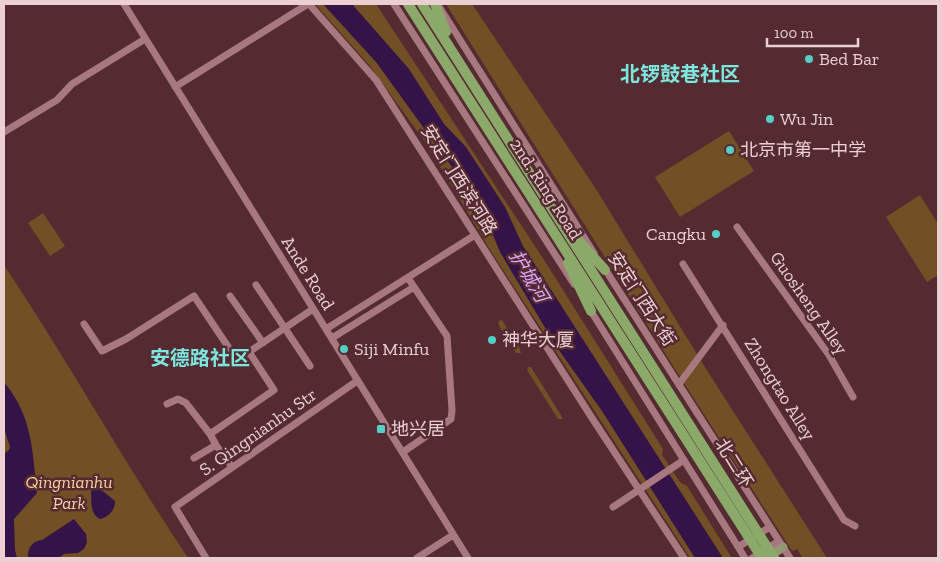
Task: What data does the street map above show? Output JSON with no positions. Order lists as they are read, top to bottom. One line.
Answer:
{"streets":{"highway":["2nd. Ring Road","北二环"],"street":["安定门西滨河路","Ande Road","安定门西大街","Guosheng Alley","Zhongtao Alley","S. Qingnianhu Str"]},"crossings":[["2nd. Ring Road","北二环"],["Ande Road","S. Qingnianhu Str"]],"districts":["北锣鼓巷社区","安德路社区"],"water":["护城河"],"parks":["Qingnianhu Park"],"places":{"other":["Bed Bar","Wu Jin","北京市第一中学","Cangku","神华大厦","Siji Minfu"],"transit":["地兴居"]},"scale_bar":"100 m"}
